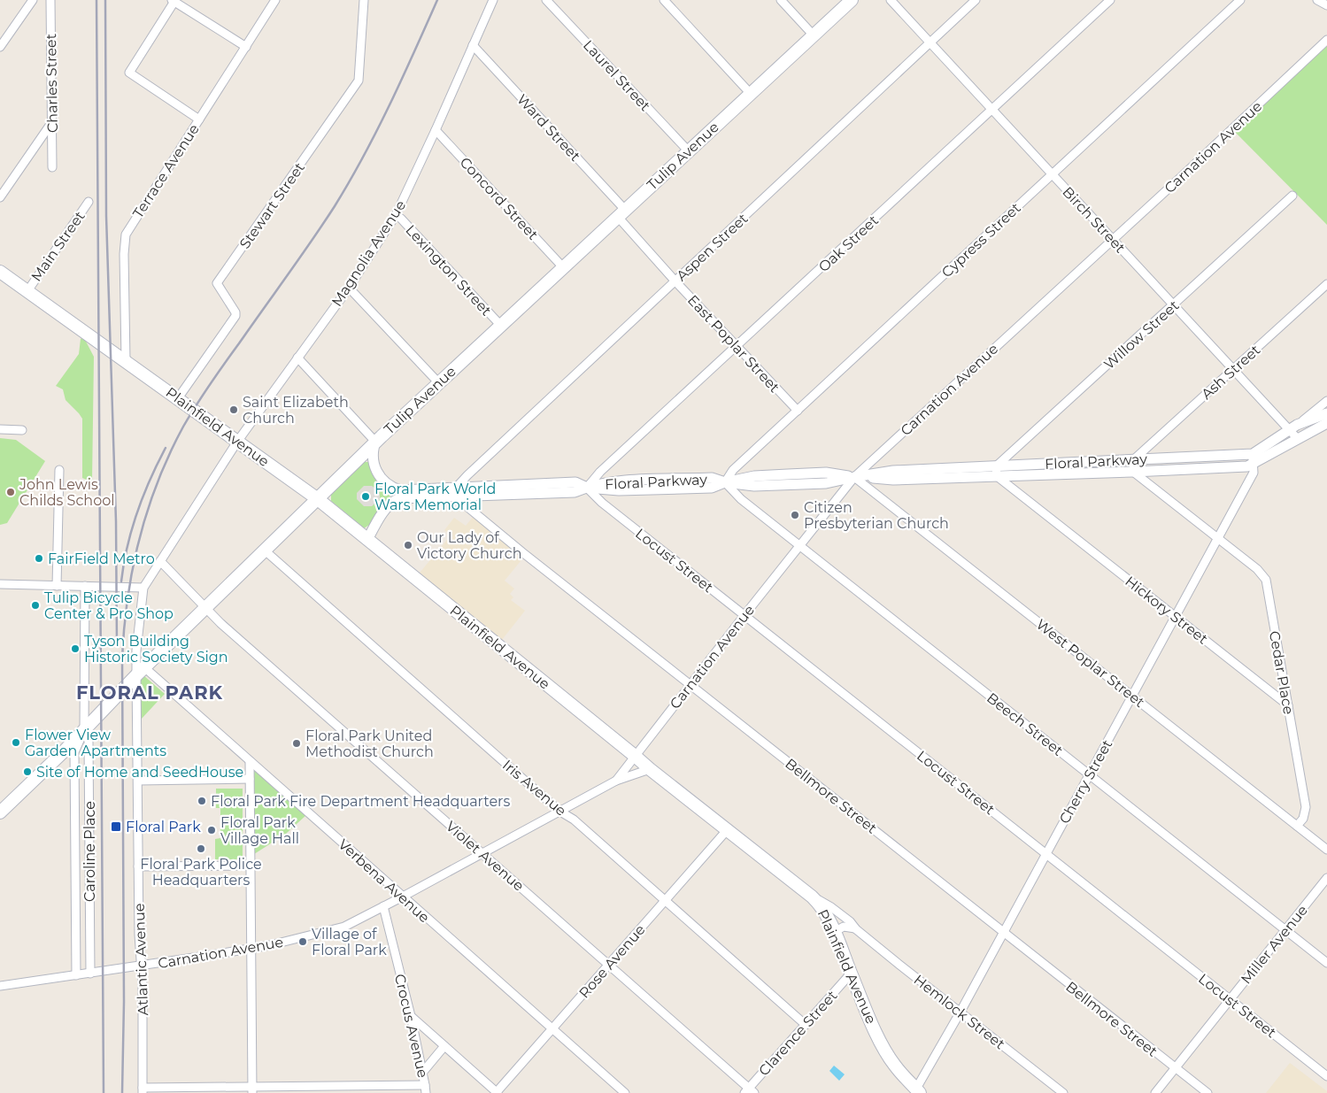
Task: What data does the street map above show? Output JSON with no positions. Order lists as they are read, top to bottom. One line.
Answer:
{"streets":{"main road":["Tulip Avenue","Plainfield Avenue"],"street":["Laurel Street","Charles Street","Ward Street","Carnation Avenue","Terrace Avenue","Concord Street","Stewart Street","Birch Street","Cypress Street","Oak Street","Main Street","Aspen Street","Magnolia Avenue","Lexington Street","Willow Street","East Poplar Street","Ash Street","Floral Parkway","Locust Street","Hickory Street","West Poplar Street","Cedar Place","Beech Street","Cherry Street","Iris Avenue","Bellmore Street","Caroline Place","Violet Avenue","Verbena Avenue","Miller Avenue","Atlantic Avenue","Rose Avenue","Hemlock Street","Crocus Avenue","Clarence Street"]},"crossings":[["Laurel Street","Tulip Avenue"],["Ward Street","Tulip Avenue"],["Ward Street","Magnolia Avenue"],["Ward Street","East Poplar Street"],["Carnation Avenue","Birch Street"],["Carnation Avenue","Plainfield Avenue"],["Carnation Avenue","Floral Parkway"],["Carnation Avenue","Locust Street"],["Carnation Avenue","West Poplar Street"],["Carnation Avenue","Beech Street"],["Carnation Avenue","Iris Avenue"],["Carnation Avenue","Bellmore Street"],["Carnation Avenue","Caroline Place"],["Carnation Avenue","Violet Avenue"],["Carnation Avenue","Verbena Avenue"],["Carnation Avenue","Atlantic Avenue"],["Carnation Avenue","Crocus Avenue"],["Tulip Avenue","Concord Street"],["Tulip Avenue","Lexington Street"],["Tulip Avenue","East Poplar Street"],["Tulip Avenue","Plainfield Avenue"],["Tulip Avenue","Iris Avenue"],["Tulip Avenue","Caroline Place"],["Tulip Avenue","Violet Avenue"],["Tulip Avenue","Verbena Avenue"],["Tulip Avenue","Atlantic Avenue"],["Terrace Avenue","Plainfield Avenue"],["Concord Street","Magnolia Avenue"],["Stewart Street","Plainfield Avenue"],["Birch Street","Cypress Street"],["Birch Street","Oak Street"],["Birch Street","Aspen Street"],["Birch Street","Willow Street"],["Birch Street","Ash Street"],["Birch Street","Floral Parkway"],["Cypress Street","East Poplar Street"],["Cypress Street","Floral Parkway"],["Cypress Street","Beech Street"],["Oak Street","East Poplar Street"],["Oak Street","Floral Parkway"],["Oak Street","Locust Street"],["Main Street","Plainfield Avenue"],["Aspen Street","East Poplar Street"],["Aspen Street","Floral Parkway"],["Aspen Street","Bellmore Street"],["Magnolia Avenue","Lexington Street"],["Magnolia Avenue","Plainfield Avenue"],["Magnolia Avenue","Violet Avenue"],["Magnolia Avenue","Atlantic Avenue"],["Willow Street","Floral Parkway"],["Willow Street","Hickory Street"],["Ash Street","Floral Parkway"],["Plainfield Avenue","Cherry Street"],["Plainfield Avenue","Rose Avenue"],["Plainfield Avenue","Hemlock Street"],["Plainfield Avenue","Clarence Street"],["Floral Parkway","Locust Street"],["Floral Parkway","Hickory Street"],["Floral Parkway","West Poplar Street"],["Floral Parkway","Cedar Place"],["Floral Parkway","Beech Street"],["Floral Parkway","Cherry Street"],["Floral Parkway","Bellmore Street"],["Locust Street","Cherry Street"],["Locust Street","Miller Avenue"],["Hickory Street","Cedar Place"],["Hickory Street","Cherry Street"],["West Poplar Street","Cedar Place"],["West Poplar Street","Cherry Street"],["Cedar Place","Cherry Street"],["Beech Street","Cherry Street"],["Beech Street","Miller Avenue"],["Cherry Street","Bellmore Street"],["Cherry Street","Hemlock Street"],["Iris Avenue","Rose Avenue"],["Iris Avenue","Clarence Street"],["Bellmore Street","Miller Avenue"],["Violet Avenue","Rose Avenue"],["Violet Avenue","Clarence Street"],["Verbena Avenue","Atlantic Avenue"],["Verbena Avenue","Rose Avenue"]],"districts":["FLORAL PARK"],"places":{"other":["Saint Elizabeth Church","John Lewis Childs School","Floral Park World Wars Memorial","Citizen Presbyterian Church","Our Lady of Victory Church","FairField Metro","Tulip Bicycle Center & Pro Shop","Tyson Building Historic Society Sign","Flower View Garden Apartments","Floral Park United Methodist Church","Site of Home and SeedHouse","Floral Park Fire Department Headquarters","Floral Park Village Hall","Floral Park Police Headquarters","Village of Floral Park"],"transit":["Floral Park"]}}
